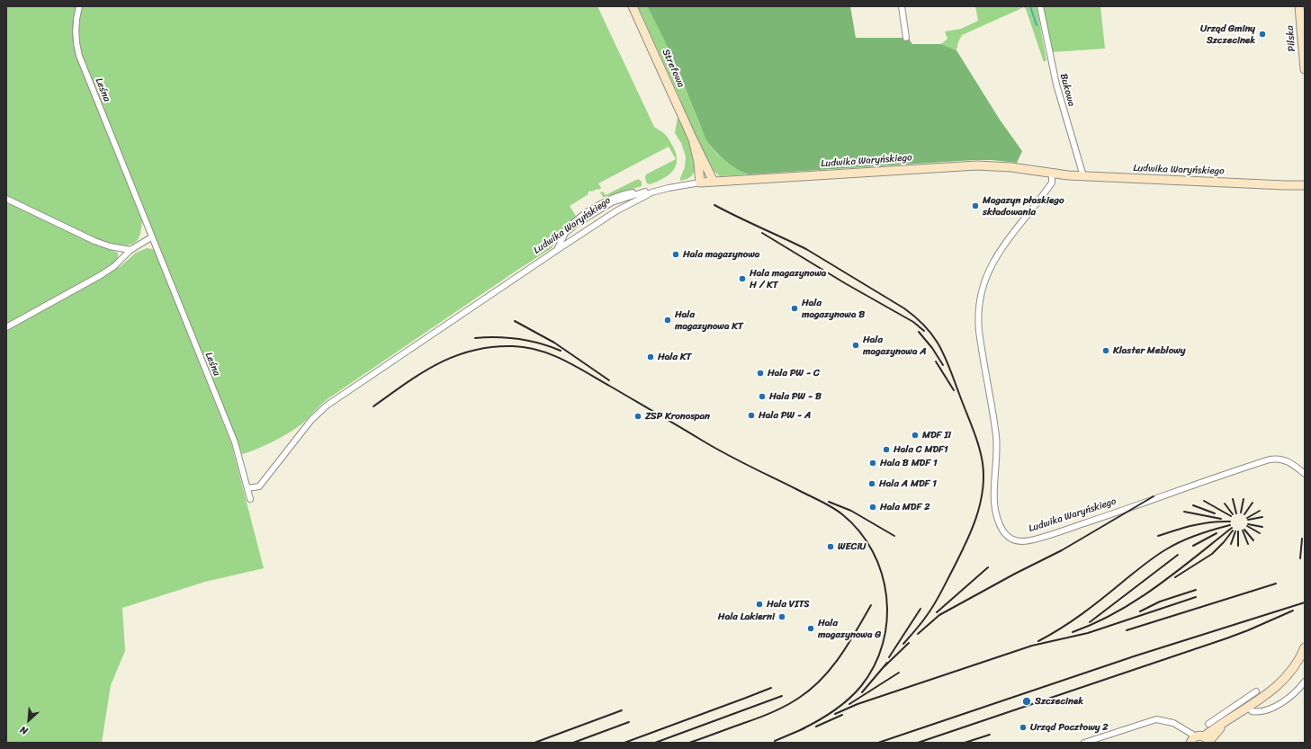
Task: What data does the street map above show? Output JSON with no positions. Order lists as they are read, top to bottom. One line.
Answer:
{"streets":{"street":["Pilska","Strefowa","Leśna","Bukowa","Ludwika Waryńskiego"]},"crossings":[["Strefowa","Ludwika Waryńskiego"],["Leśna","Ludwika Waryńskiego"],["Bukowa","Ludwika Waryńskiego"]],"places":["Urząd Gminy Szczecinek","Magazyn płaskiego składowania","Hala magazynowa","Hala magazynowa H / KT","Hala magazynowa B","Hala magazynowa KT","Hala magazynowa A","Klaster Meblowy","Hala KT","Hala PW - C","Hala PW - B","Hala PW - A","ZSP Kronospan","MDF II","Hala C MDF1","Hala B MDF 1","Hala A MDF 1","Hala MDF 2","WECiU","Hala VITS","Hala Lakierni","Hala magazynowa G","Szczecinek","Urząd Pocztowy 2"],"north":"bottom left"}
